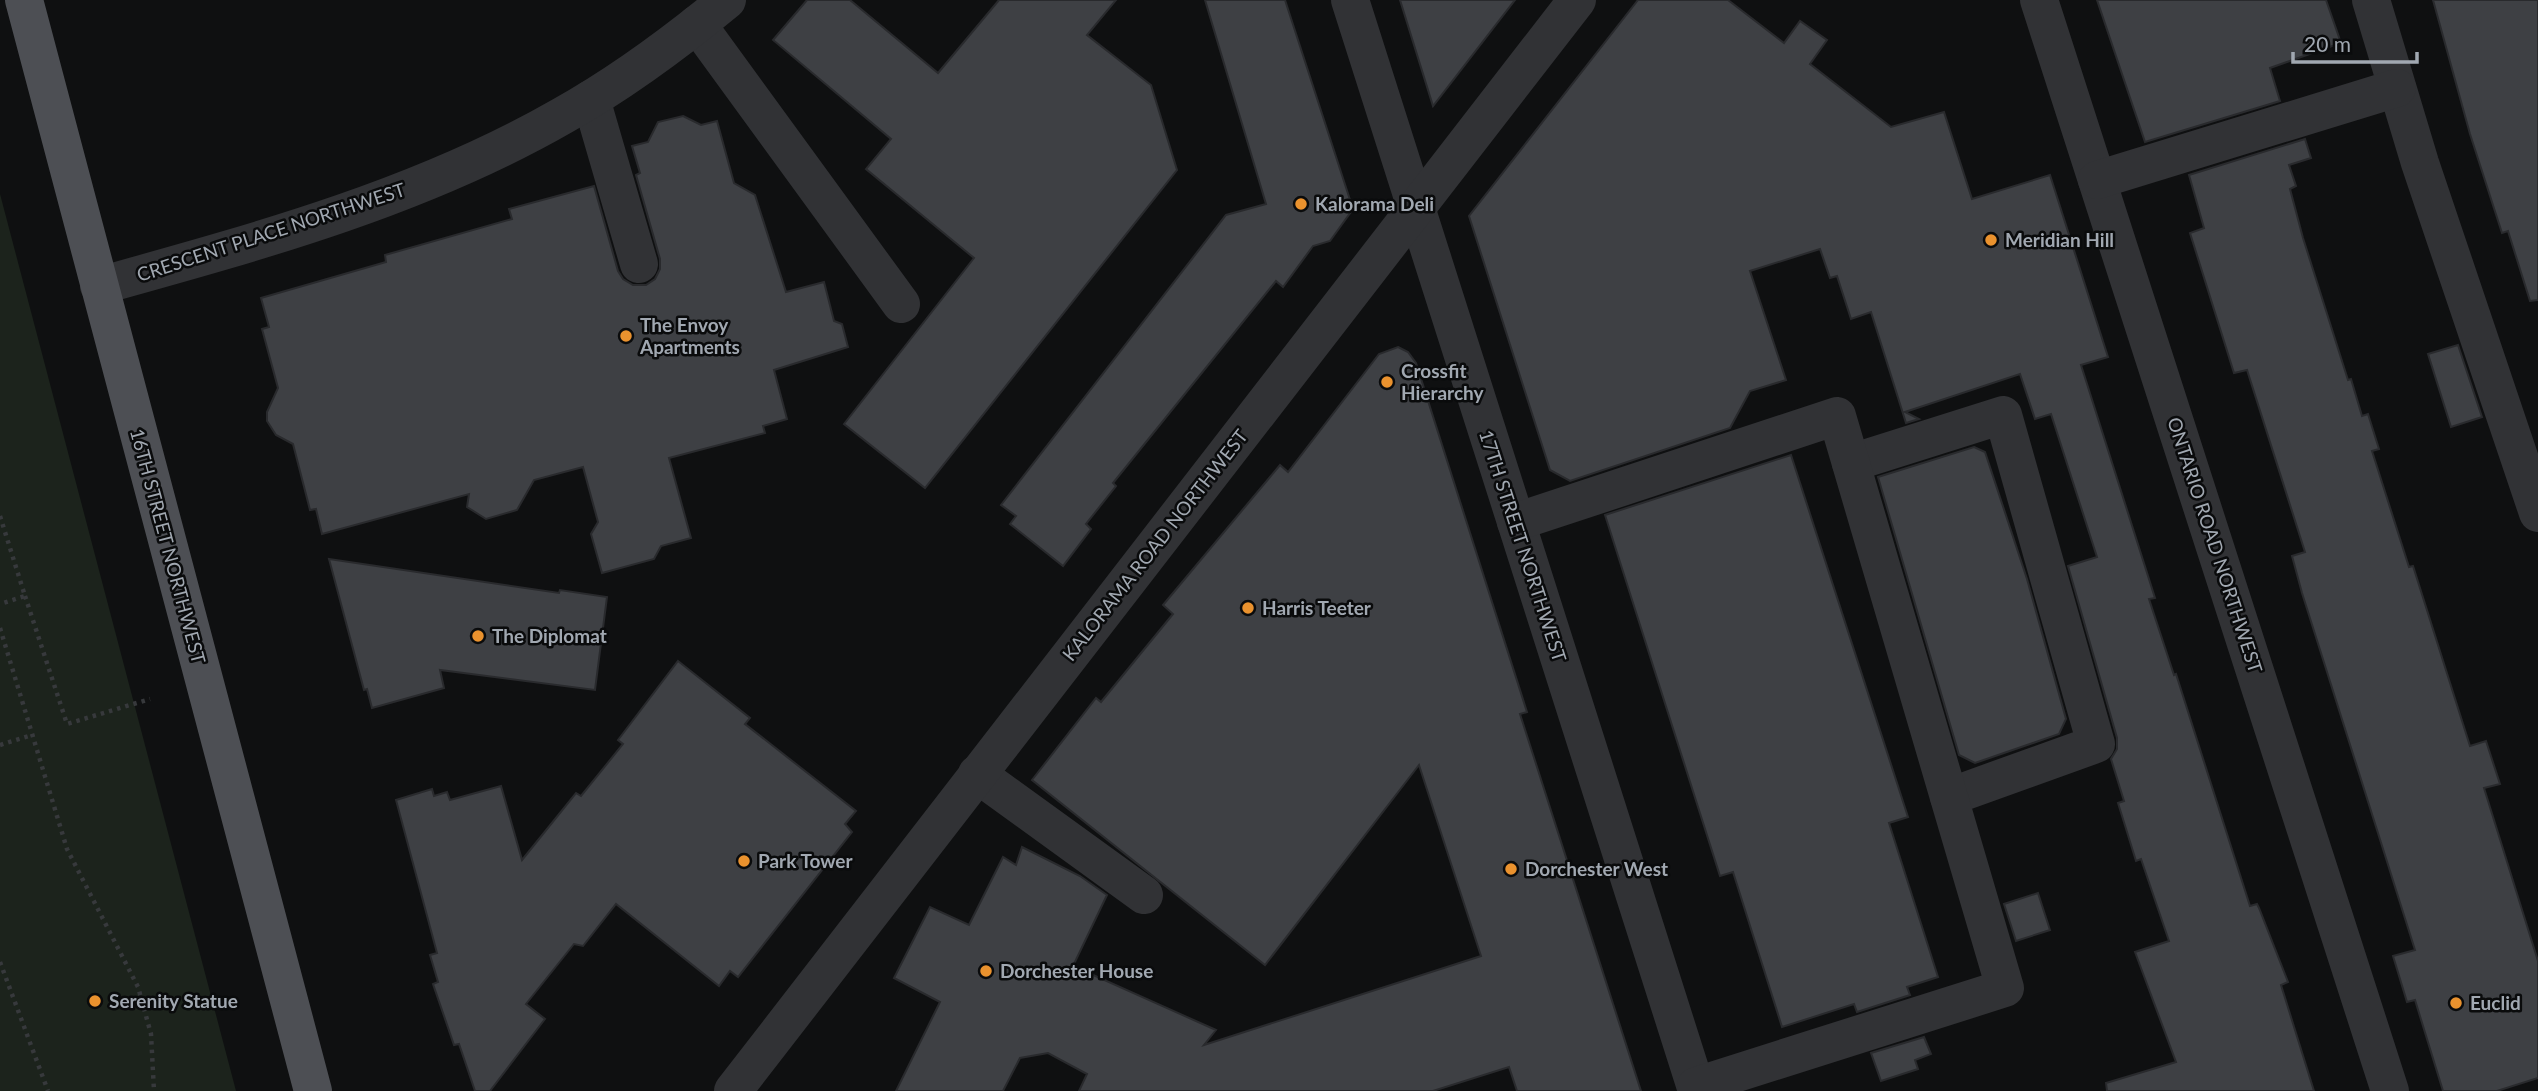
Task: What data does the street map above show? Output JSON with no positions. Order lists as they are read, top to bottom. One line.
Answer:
{"streets":{"main road":["16TH STREET NORTHWEST"],"street":["CRESCENT PLACE NORTHWEST","KALORAMA ROAD NORTHWEST","ONTARIO ROAD NORTHWEST","17TH STREET NORTHWEST"]},"crossings":[["CRESCENT PLACE NORTHWEST","16TH STREET NORTHWEST"],["KALORAMA ROAD NORTHWEST","17TH STREET NORTHWEST"]],"places":["Kalorama Deli","Meridian Hill","The Envoy Apartments","Crossfit Hierarchy","Harris Teeter","The Diplomat","Park Tower","Dorchester West","Dorchester House","Serenity Statue","Euclid"],"scale_bar":"20 m"}
